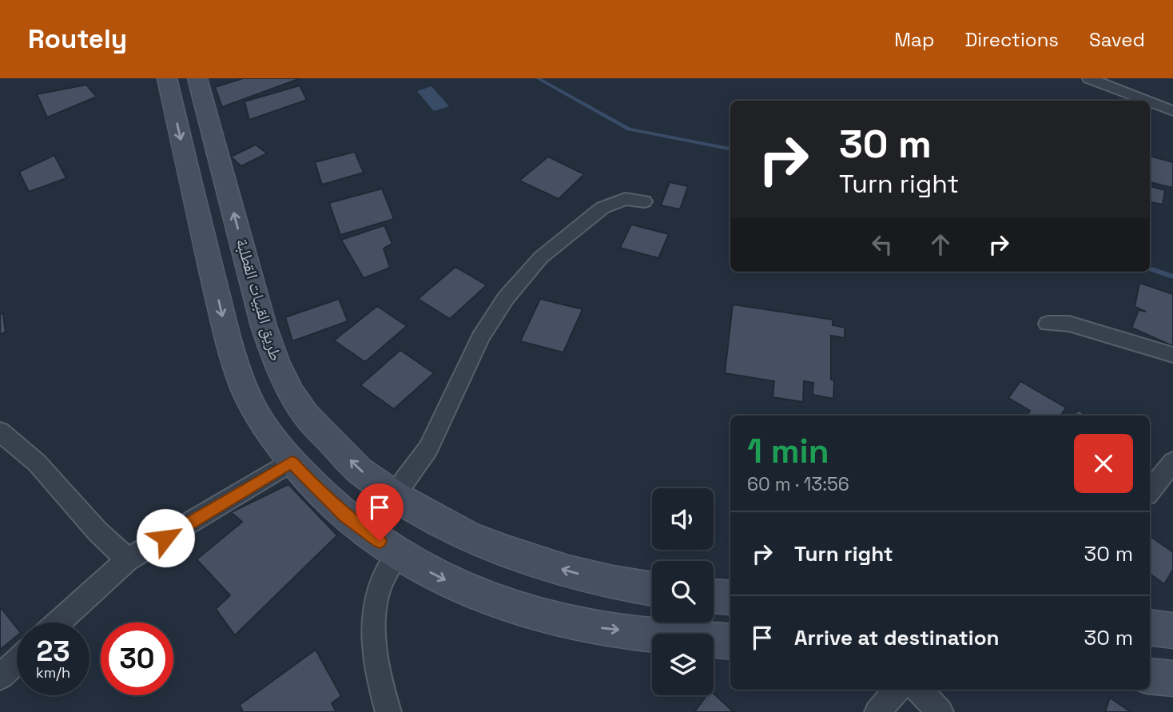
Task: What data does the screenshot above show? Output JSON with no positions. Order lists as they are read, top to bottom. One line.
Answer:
{"streets":{"main road":["طريق القبيات القطلبة"]},"page":{"header":"Routely","nav":["Map","Directions","Saved"],"turn":["30 m","Turn right"],"heading":["1 min","60 m · 13:56"],"list":[{"name":"Turn right","value":"30 m"},{"name":"Arrive at destination","value":"30 m"}],"speed":"23 km/h","limit":"30"}}
